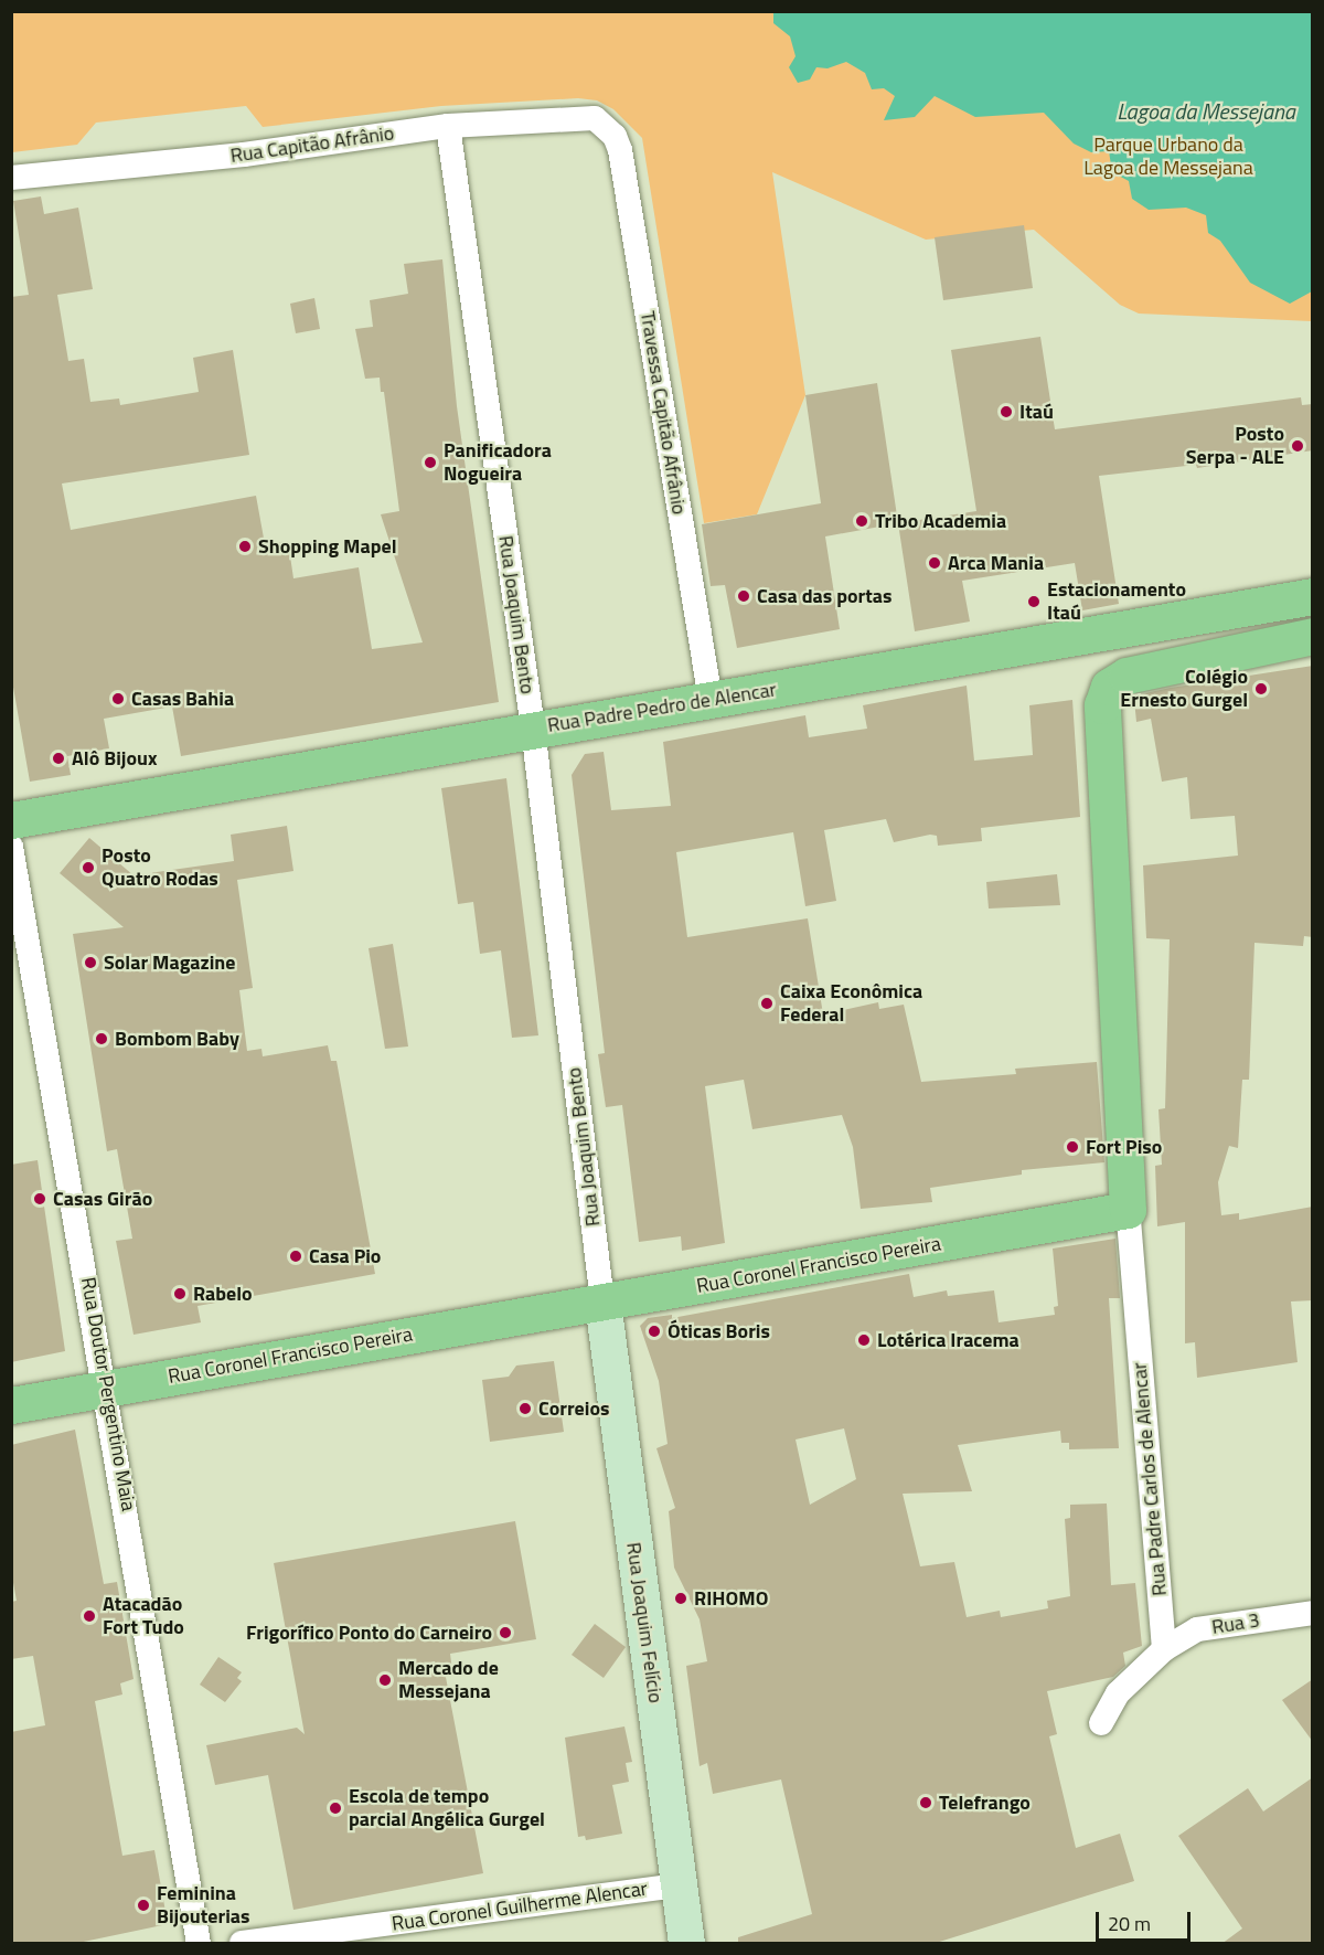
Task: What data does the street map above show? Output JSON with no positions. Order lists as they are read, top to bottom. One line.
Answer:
{"streets":{"main road":["Rua Padre Pedro de Alencar","Rua Coronel Francisco Pereira","Rua Joaquim Felício"],"street":["Rua Capitão Afrânio","Travessa Capitão Afrânio","Rua Joaquim Bento","Rua Doutor Pergentino Maia","Rua Padre Carlos de Alencar","Rua 3","Rua Coronel Guilherme Alencar"]},"crossings":[["Rua Capitão Afrânio","Travessa Capitão Afrânio"],["Rua Capitão Afrânio","Rua Joaquim Bento"],["Travessa Capitão Afrânio","Rua Padre Pedro de Alencar"],["Rua Joaquim Bento","Rua Padre Pedro de Alencar"],["Rua Joaquim Bento","Rua Coronel Francisco Pereira"],["Rua Joaquim Bento","Rua Joaquim Felício"],["Rua Coronel Francisco Pereira","Rua Doutor Pergentino Maia"],["Rua Coronel Francisco Pereira","Rua Padre Carlos de Alencar"],["Rua Coronel Francisco Pereira","Rua Joaquim Felício"],["Rua Padre Carlos de Alencar","Rua 3"],["Rua Joaquim Felício","Rua Coronel Guilherme Alencar"]],"water":["Lagoa da Messejana"],"parks":["Parque Urbano da Lagoa de Messejana"],"places":["Itaú","Posto Serpa - ALE","Panificadora Nogueira","Tribo Academia","Shopping Mapel","Arca Mania","Casa das portas","Estacionamento Itaú","Colégio Ernesto Gurgel","Casas Bahia","Alô Bijoux","Posto Quatro Rodas","Solar Magazine","Caixa Econômica Federal","Bombom Baby","Fort Piso","Casas Girão","Casa Pio","Rabelo","Óticas Boris","Lotérica Iracema","Correios","RIHOMO","Atacadão Fort Tudo","Frigorífico Ponto do Carneiro","Mercado de Messejana","Telefrango","Escola de tempo parcial Angélica Gurgel","Feminina Bijouterias"],"scale_bar":"20 m"}
